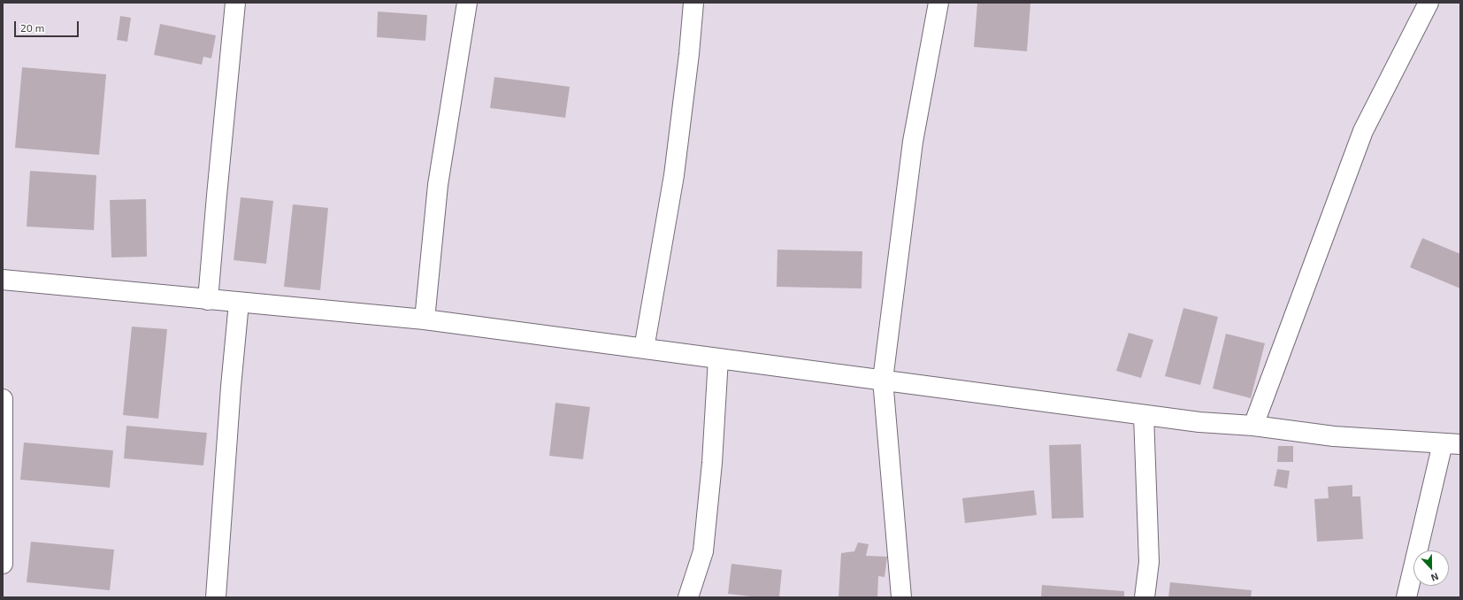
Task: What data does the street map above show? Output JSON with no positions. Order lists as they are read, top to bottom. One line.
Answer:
{"scale_bar":"20 m","north":"bottom"}
